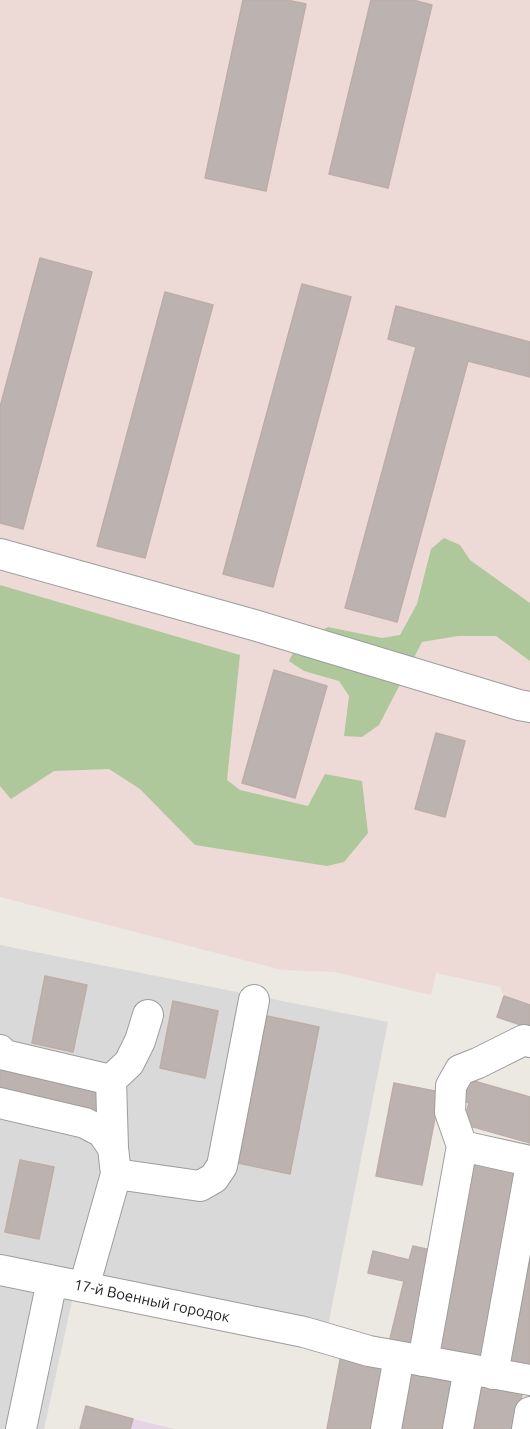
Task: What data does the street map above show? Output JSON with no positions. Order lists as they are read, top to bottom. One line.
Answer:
{"streets":{"street":["17-й Военный городок"]}}
